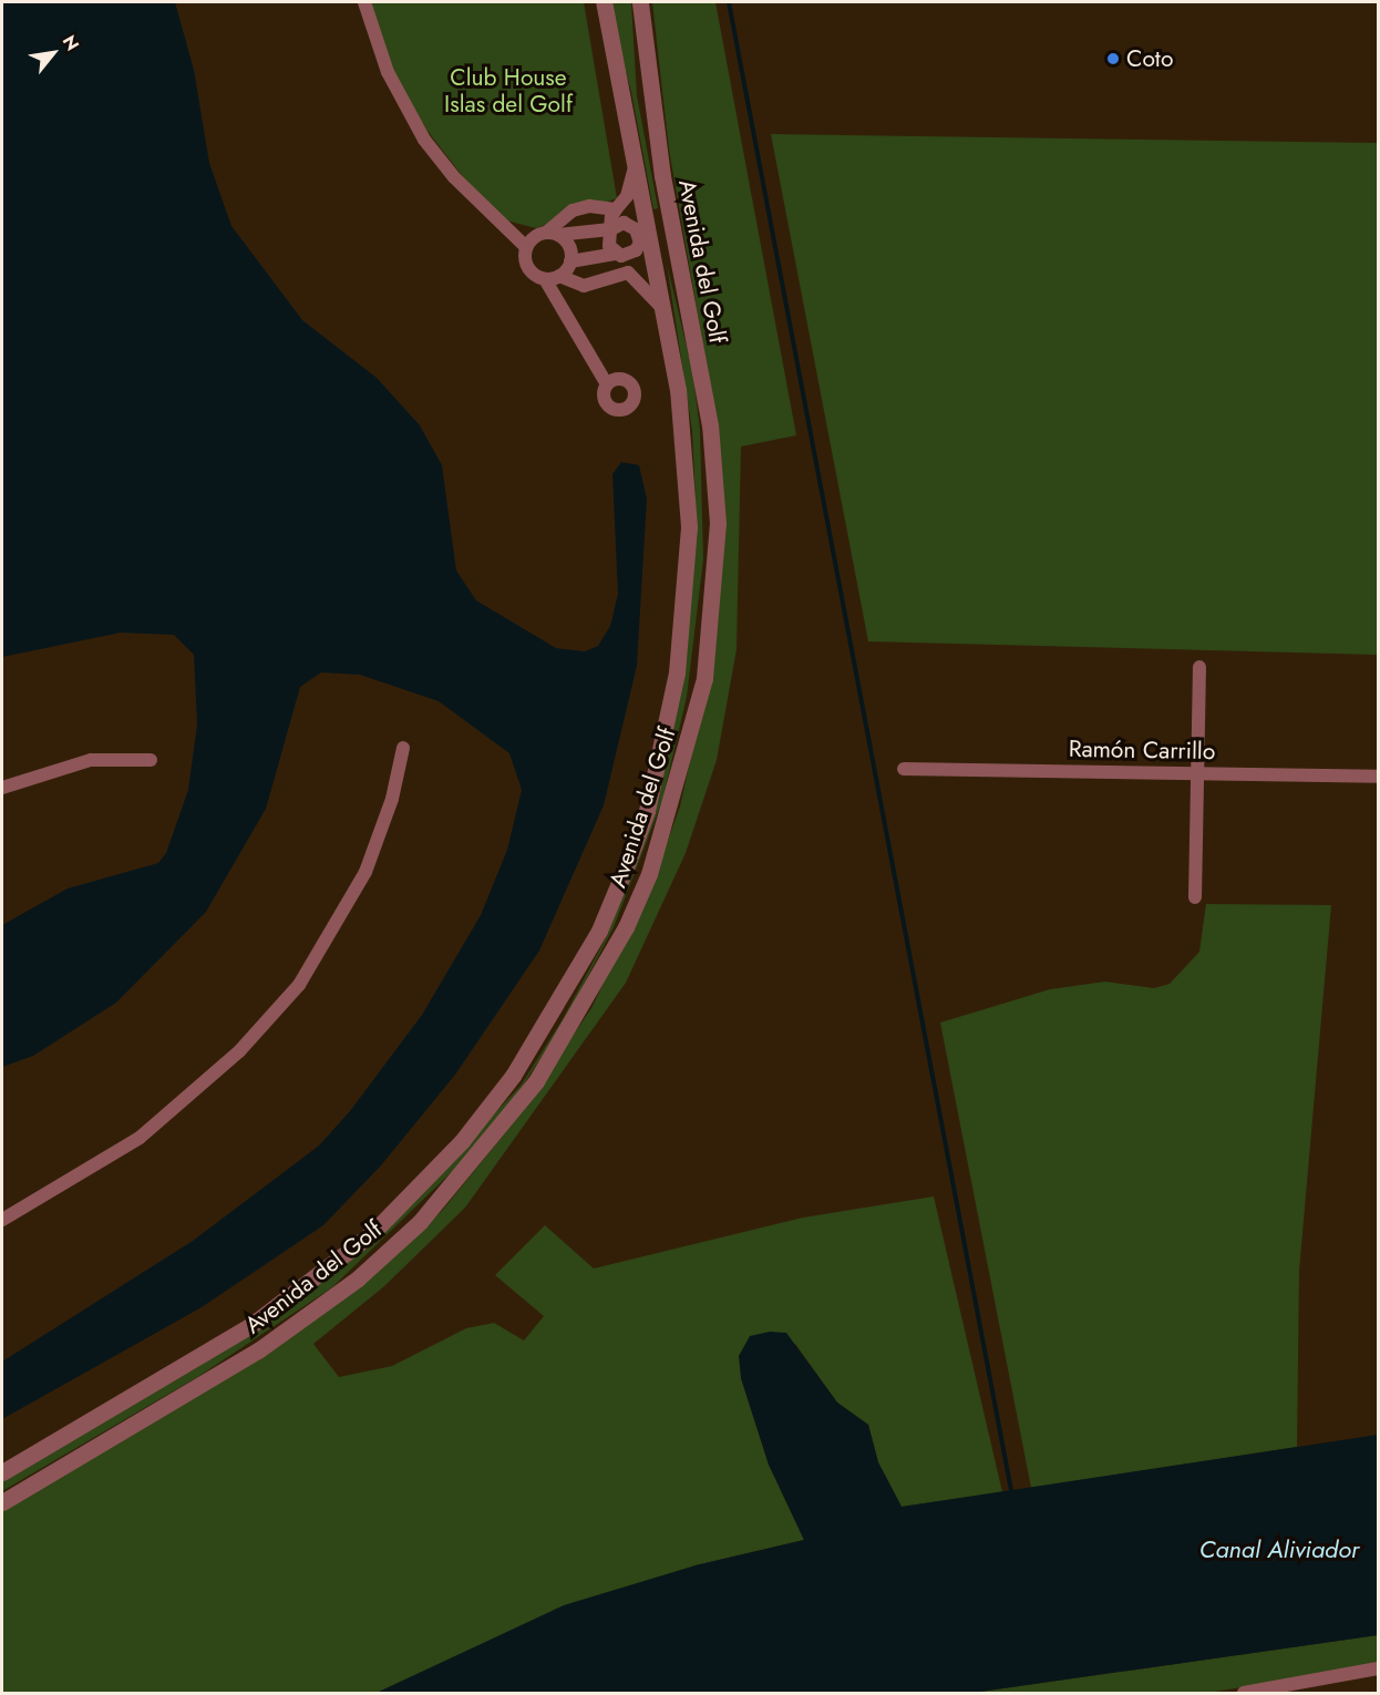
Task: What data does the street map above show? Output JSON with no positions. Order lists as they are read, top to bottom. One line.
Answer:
{"streets":{"street":["Avenida del Golf","Ramón Carrillo"]},"water":["Canal Aliviador"],"parks":["Club House Islas del Golf"],"places":["Coto"],"north":"top right"}
